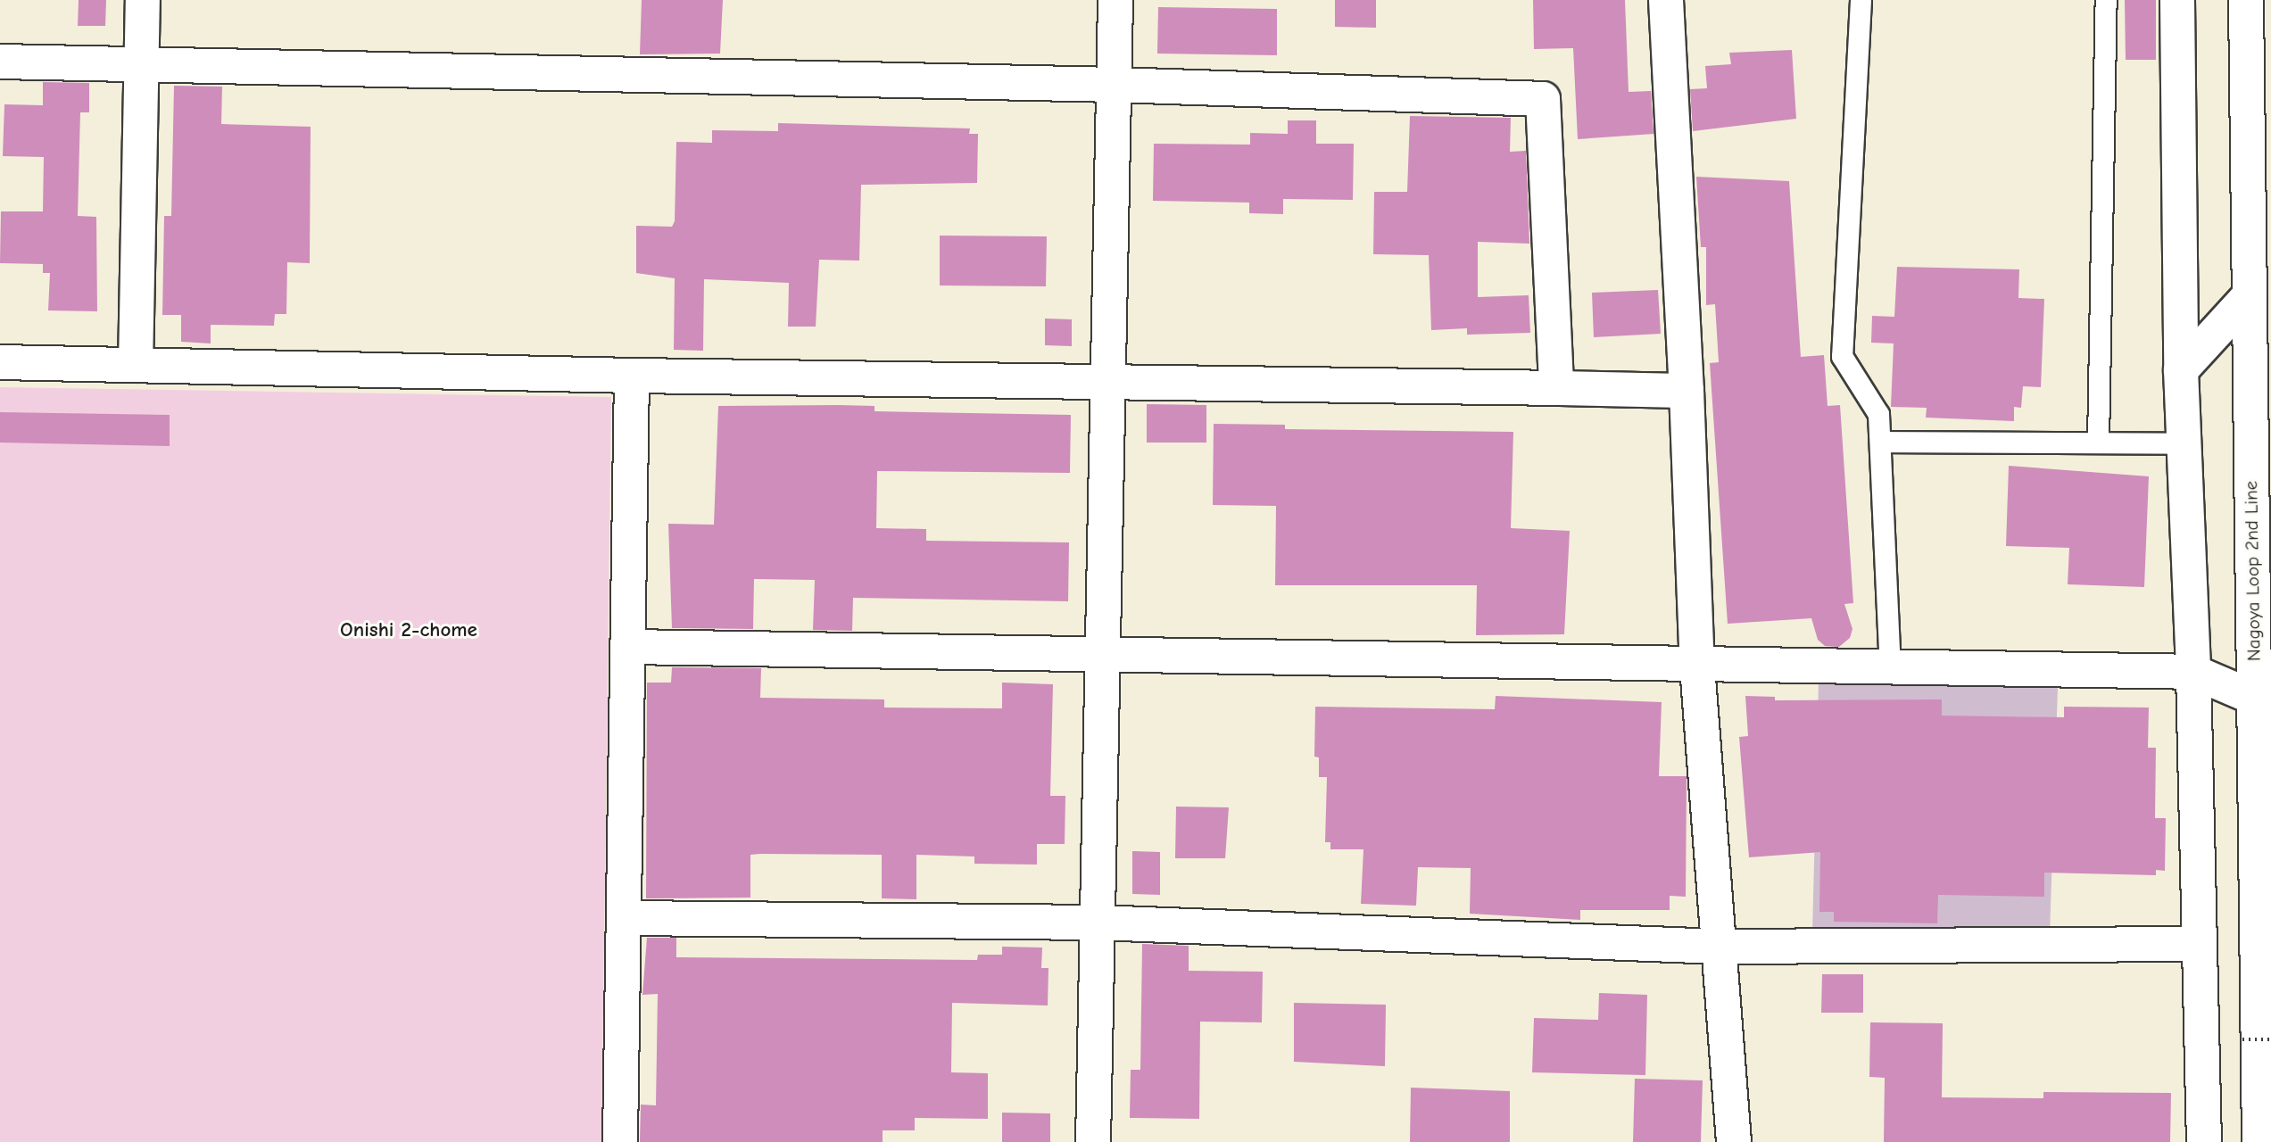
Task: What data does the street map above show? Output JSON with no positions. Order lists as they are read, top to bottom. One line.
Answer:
{"streets":{"main road":["Nagoya Loop 2nd Line"]},"districts":["Onishi 2-chome"]}
